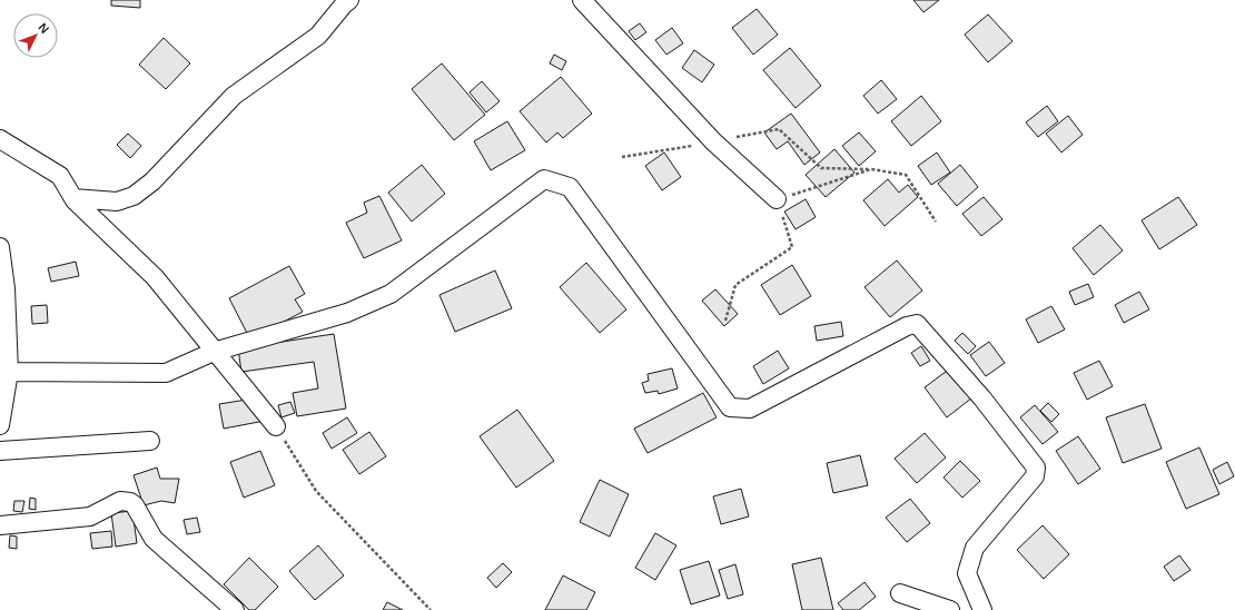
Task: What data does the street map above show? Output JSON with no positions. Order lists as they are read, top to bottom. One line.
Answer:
{"north":"top right"}
